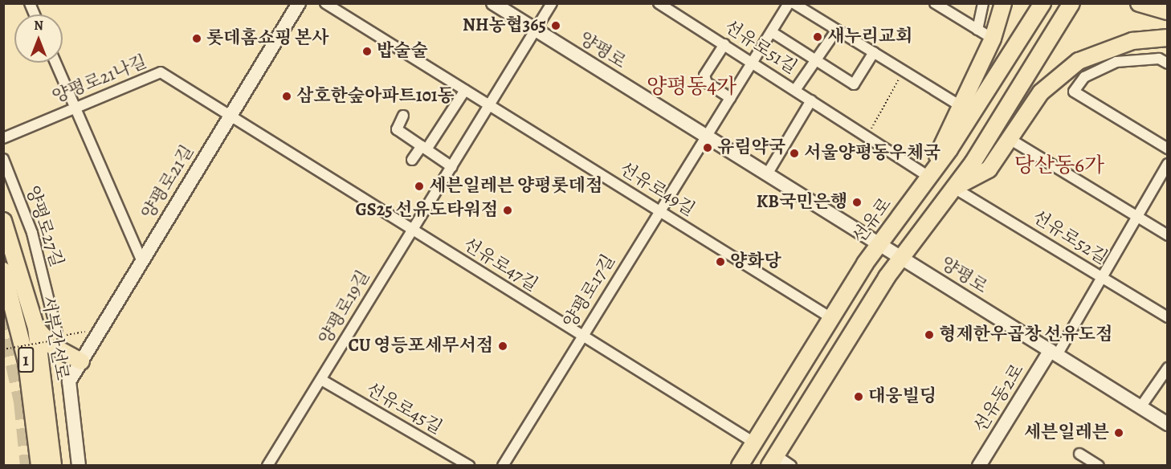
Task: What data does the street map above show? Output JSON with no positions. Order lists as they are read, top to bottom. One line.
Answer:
{"streets":{"main road":["양평로","양평로21길","선유로","서부간선로","1","선유동2로"],"street":["선유로51길","양평로21나길","선유로49길","양평로27길","선유로52길","선유로47길","양평로17길","양평로19길","선유로45길"]},"crossings":[["선유로51길","선유로"],["선유로51길","양평로17길"],["양평로","선유로"],["양평로","양평로17길"],["양평로","양평로19길"],["양평로","선유동2로"],["양평로21나길","양평로21길"],["양평로21나길","선유로47길"],["양평로21길","선유로47길"],["선유로49길","선유로"],["선유로49길","양평로17길"],["선유로49길","양평로19길"],["선유로","선유로47길"],["선유로47길","양평로17길"],["선유로47길","양평로19길"],["양평로19길","선유로45길"]],"districts":["양평동4가","당산동6가"],"places":["NH농협365","새누리교회","롯데홈쇼핑 본사","밥술술","삼호한숲아파트101동","유림약국","서울양평동우체국","세븐일레븐 양평롯데점","KB국민은행","GS25 선유도타워점","양화당","형제한우곱창 선유도점","CU 영등포세무서점","대웅빌딩","세븐일레븐"],"north":"top"}
